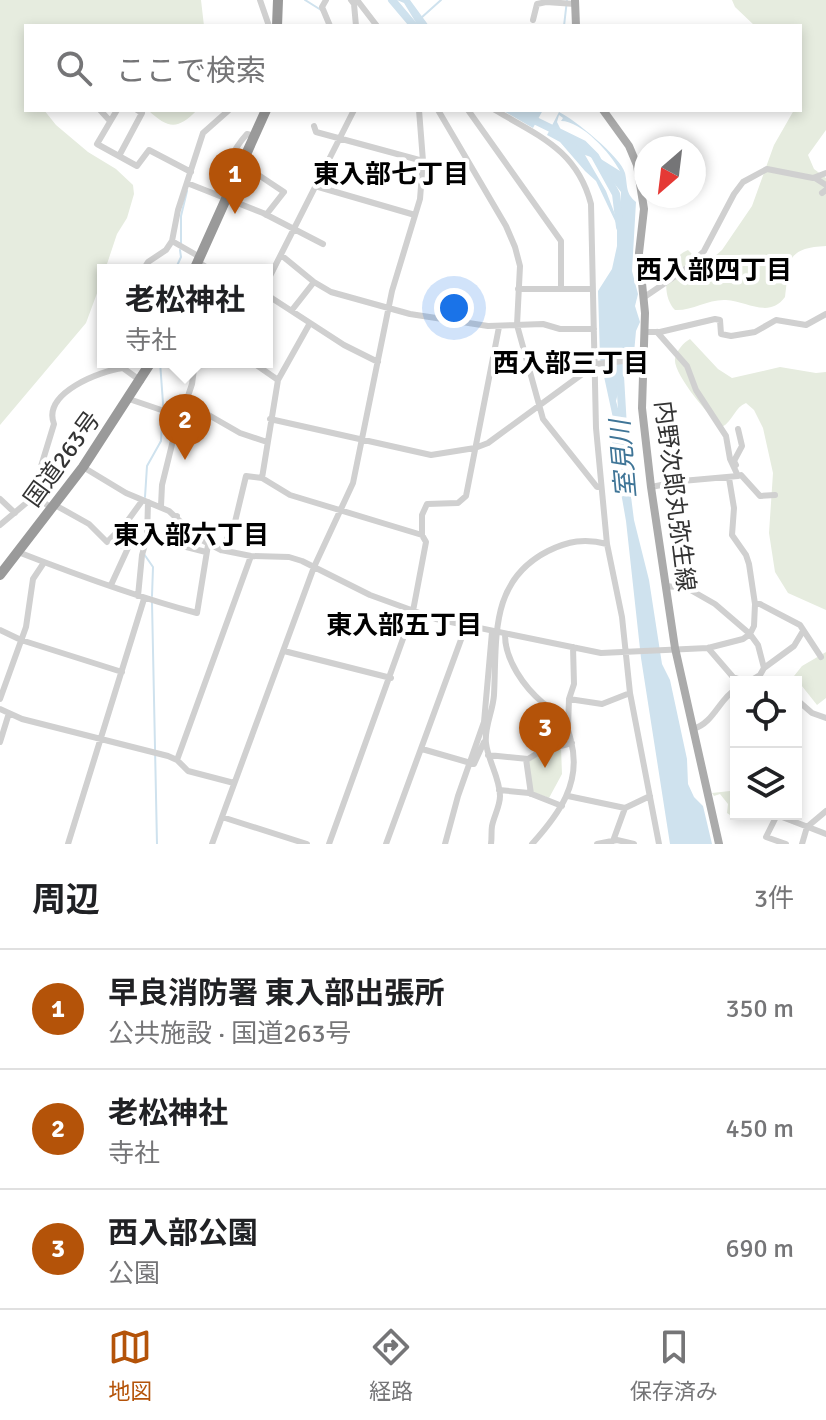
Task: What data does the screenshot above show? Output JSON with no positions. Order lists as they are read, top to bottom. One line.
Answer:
{"streets":{"highway":["国道263号"],"main road":["内野次郎丸弥生線"]},"districts":["東入部七丁目","西入部四丁目","西入部三丁目","東入部六丁目","東入部五丁目"],"water":["室見川"],"north":"bottom left","page":{"search":"ここで検索","pins":["1","2","3"],"popup":["老松神社","寺社"],"heading":["周辺","3件"],"list":[{"mark":"1","name":"早良消防署 東入部出張所","note":"公共施設 · 国道263号","value":"350 m"},{"mark":"2","name":"老松神社","note":"寺社","value":"450 m"},{"mark":"3","name":"西入部公園","note":"公園","value":"690 m"}],"nav":["地図","経路","保存済み"]}}
